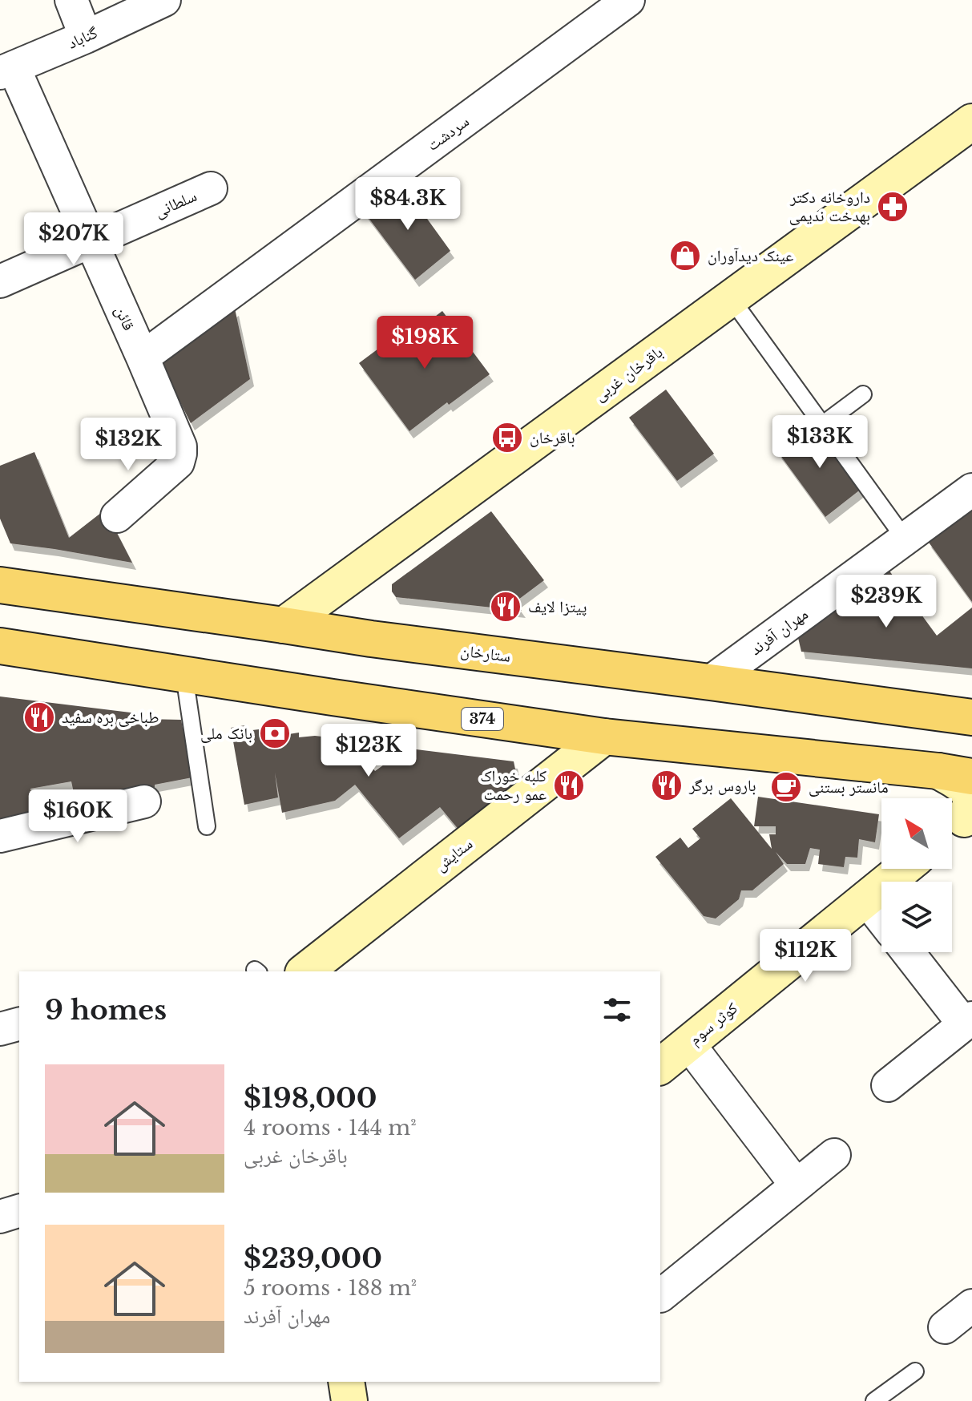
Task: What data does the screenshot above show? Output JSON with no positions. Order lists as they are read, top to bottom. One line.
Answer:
{"streets":{"main road":["باقرخان غربی","ستارخان","374","ستایش","کوثر سوم"],"street":["گناباد","سردشت","سلطانی","قائن","مهران آفرند"]},"crossings":[["گناباد","قائن"],["سردشت","قائن"],["سلطانی","قائن"],["باقرخان غربی","ستارخان"],["مهران آفرند","ستارخان"],["374","ستایش"]],"places":{"pharmacy":["داروخانه دکتر بهدخت ندیمی"],"shop":["عینک دیدآوران"],"bus stop":["باقرخان"],"restaurant":["پیتزا لایف","طباخی بره سفید","کلبه خوراک عمو رحمت","باروس برگر"],"bank":["بانک ملی"],"cafe":["مانستر بستنی"]},"north":"top left","page":{"price":["$84.3K","$207K","$198K","$133K","$132K","$239K","$123K","$160K","$112K"],"heading":"9 homes","list":[{"name":"$198,000","note":"4 rooms · 144 m² · باقرخان غربی"},{"name":"$239,000","note":"5 rooms · 188 m² · مهران آفرند"}]}}
